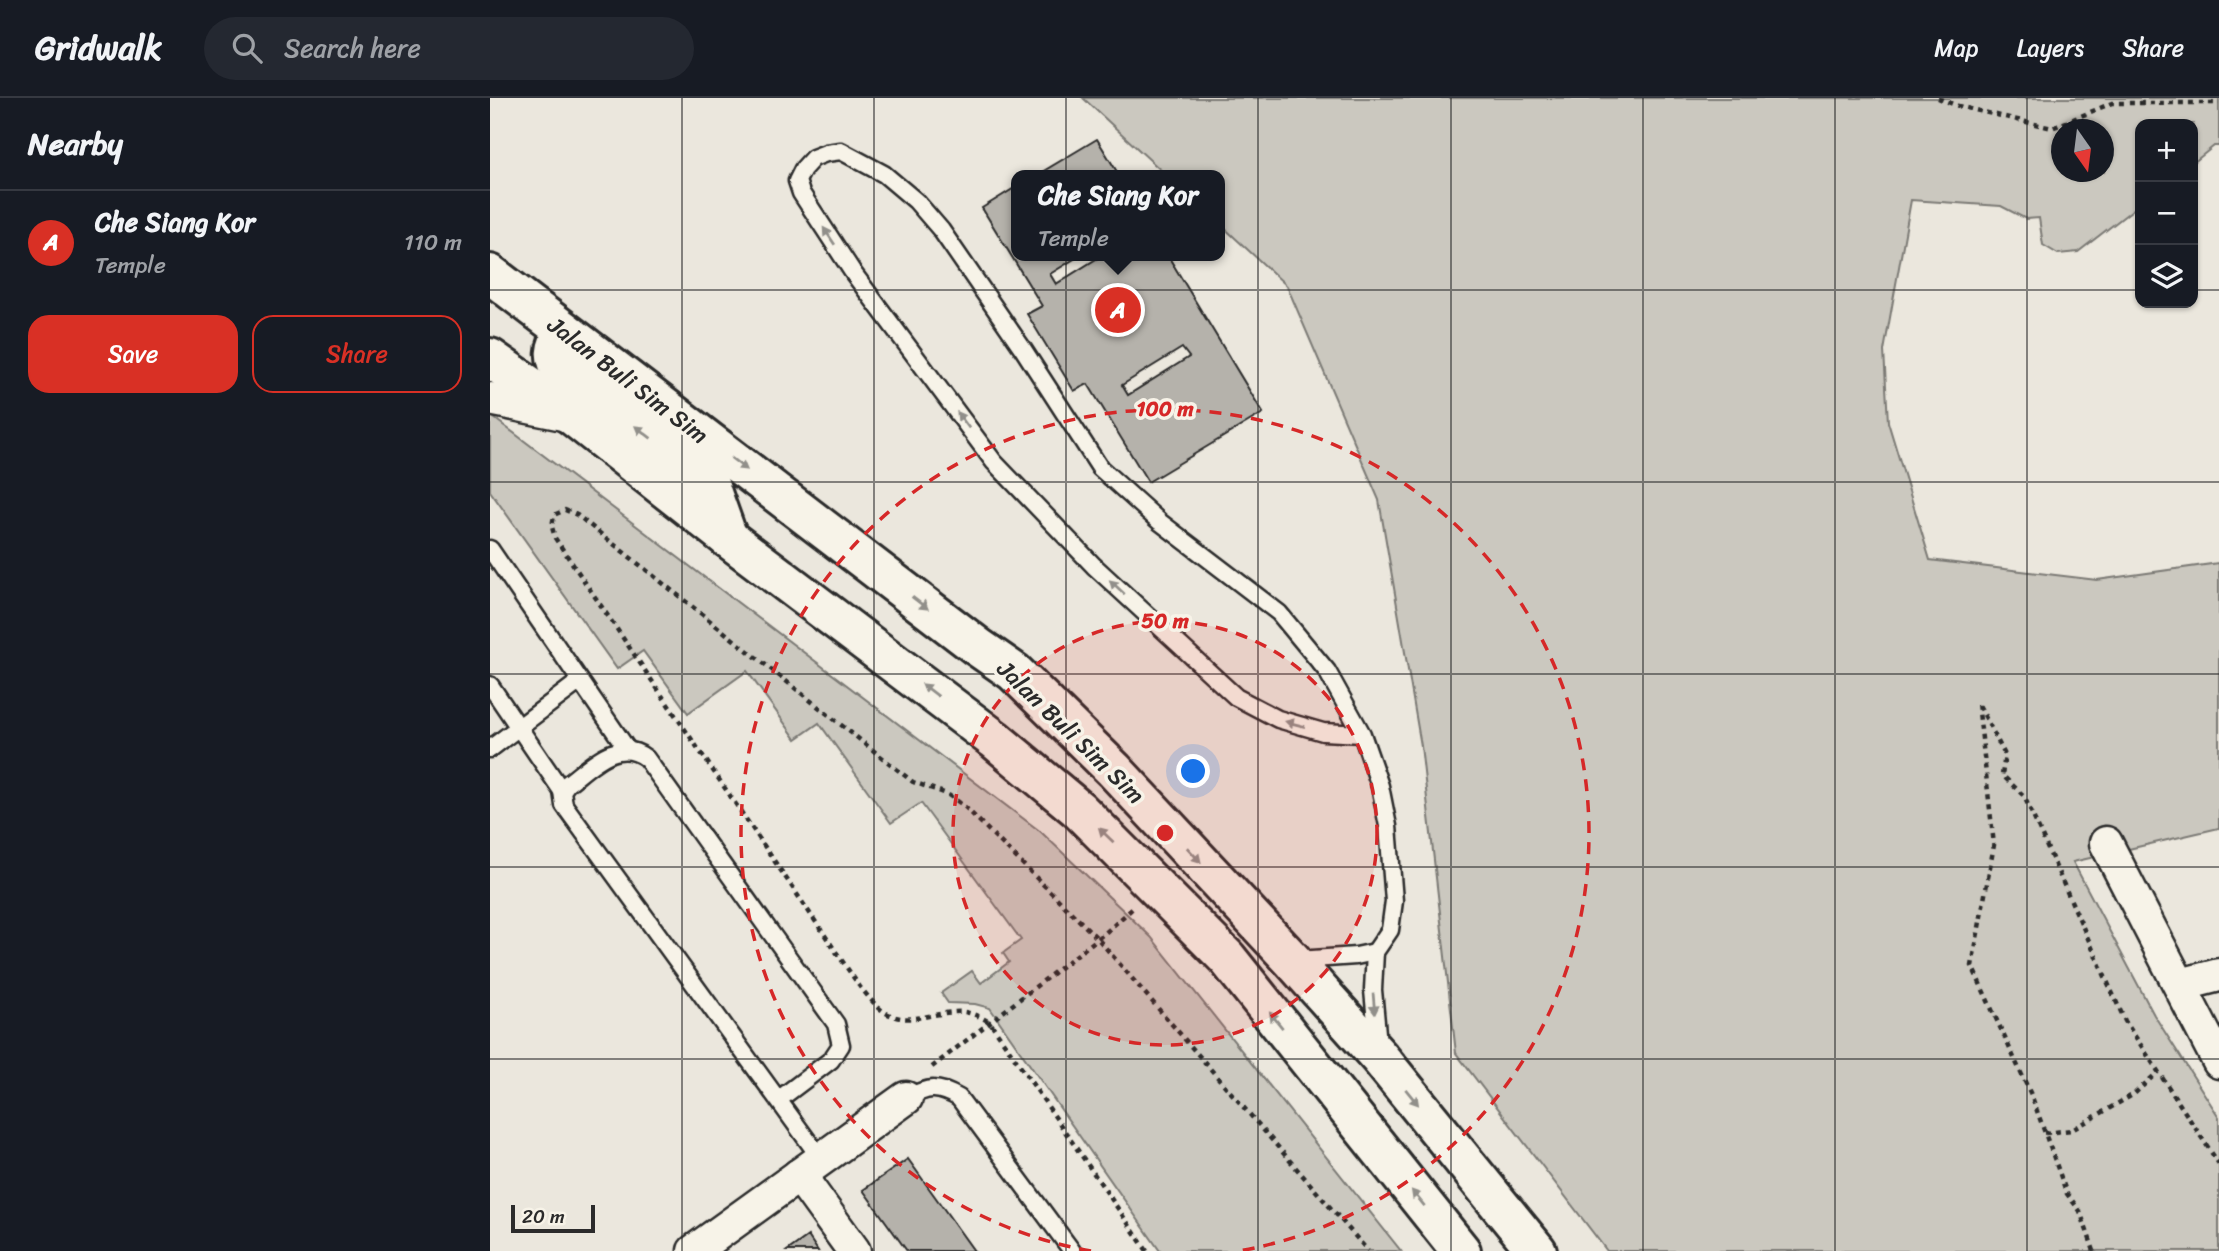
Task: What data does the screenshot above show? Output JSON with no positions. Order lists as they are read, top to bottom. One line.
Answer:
{"streets":{"main road":["Jalan Buli Sim Sim"]},"scale_bar":"20 m","north":"bottom","page":{"header":"Gridwalk","search":"Search here","nav":["Map","Layers","Share"],"heading":"Nearby","map_buttons":["+","−"],"popup":["Che Siang Kor","Temple"],"list":[{"mark":"A","name":"Che Siang Kor","note":"Temple","value":"110 m"}],"pins":"A","buttons":["Save","Share"],"scale":"20 m"},"rings":["100 m","50 m"]}
